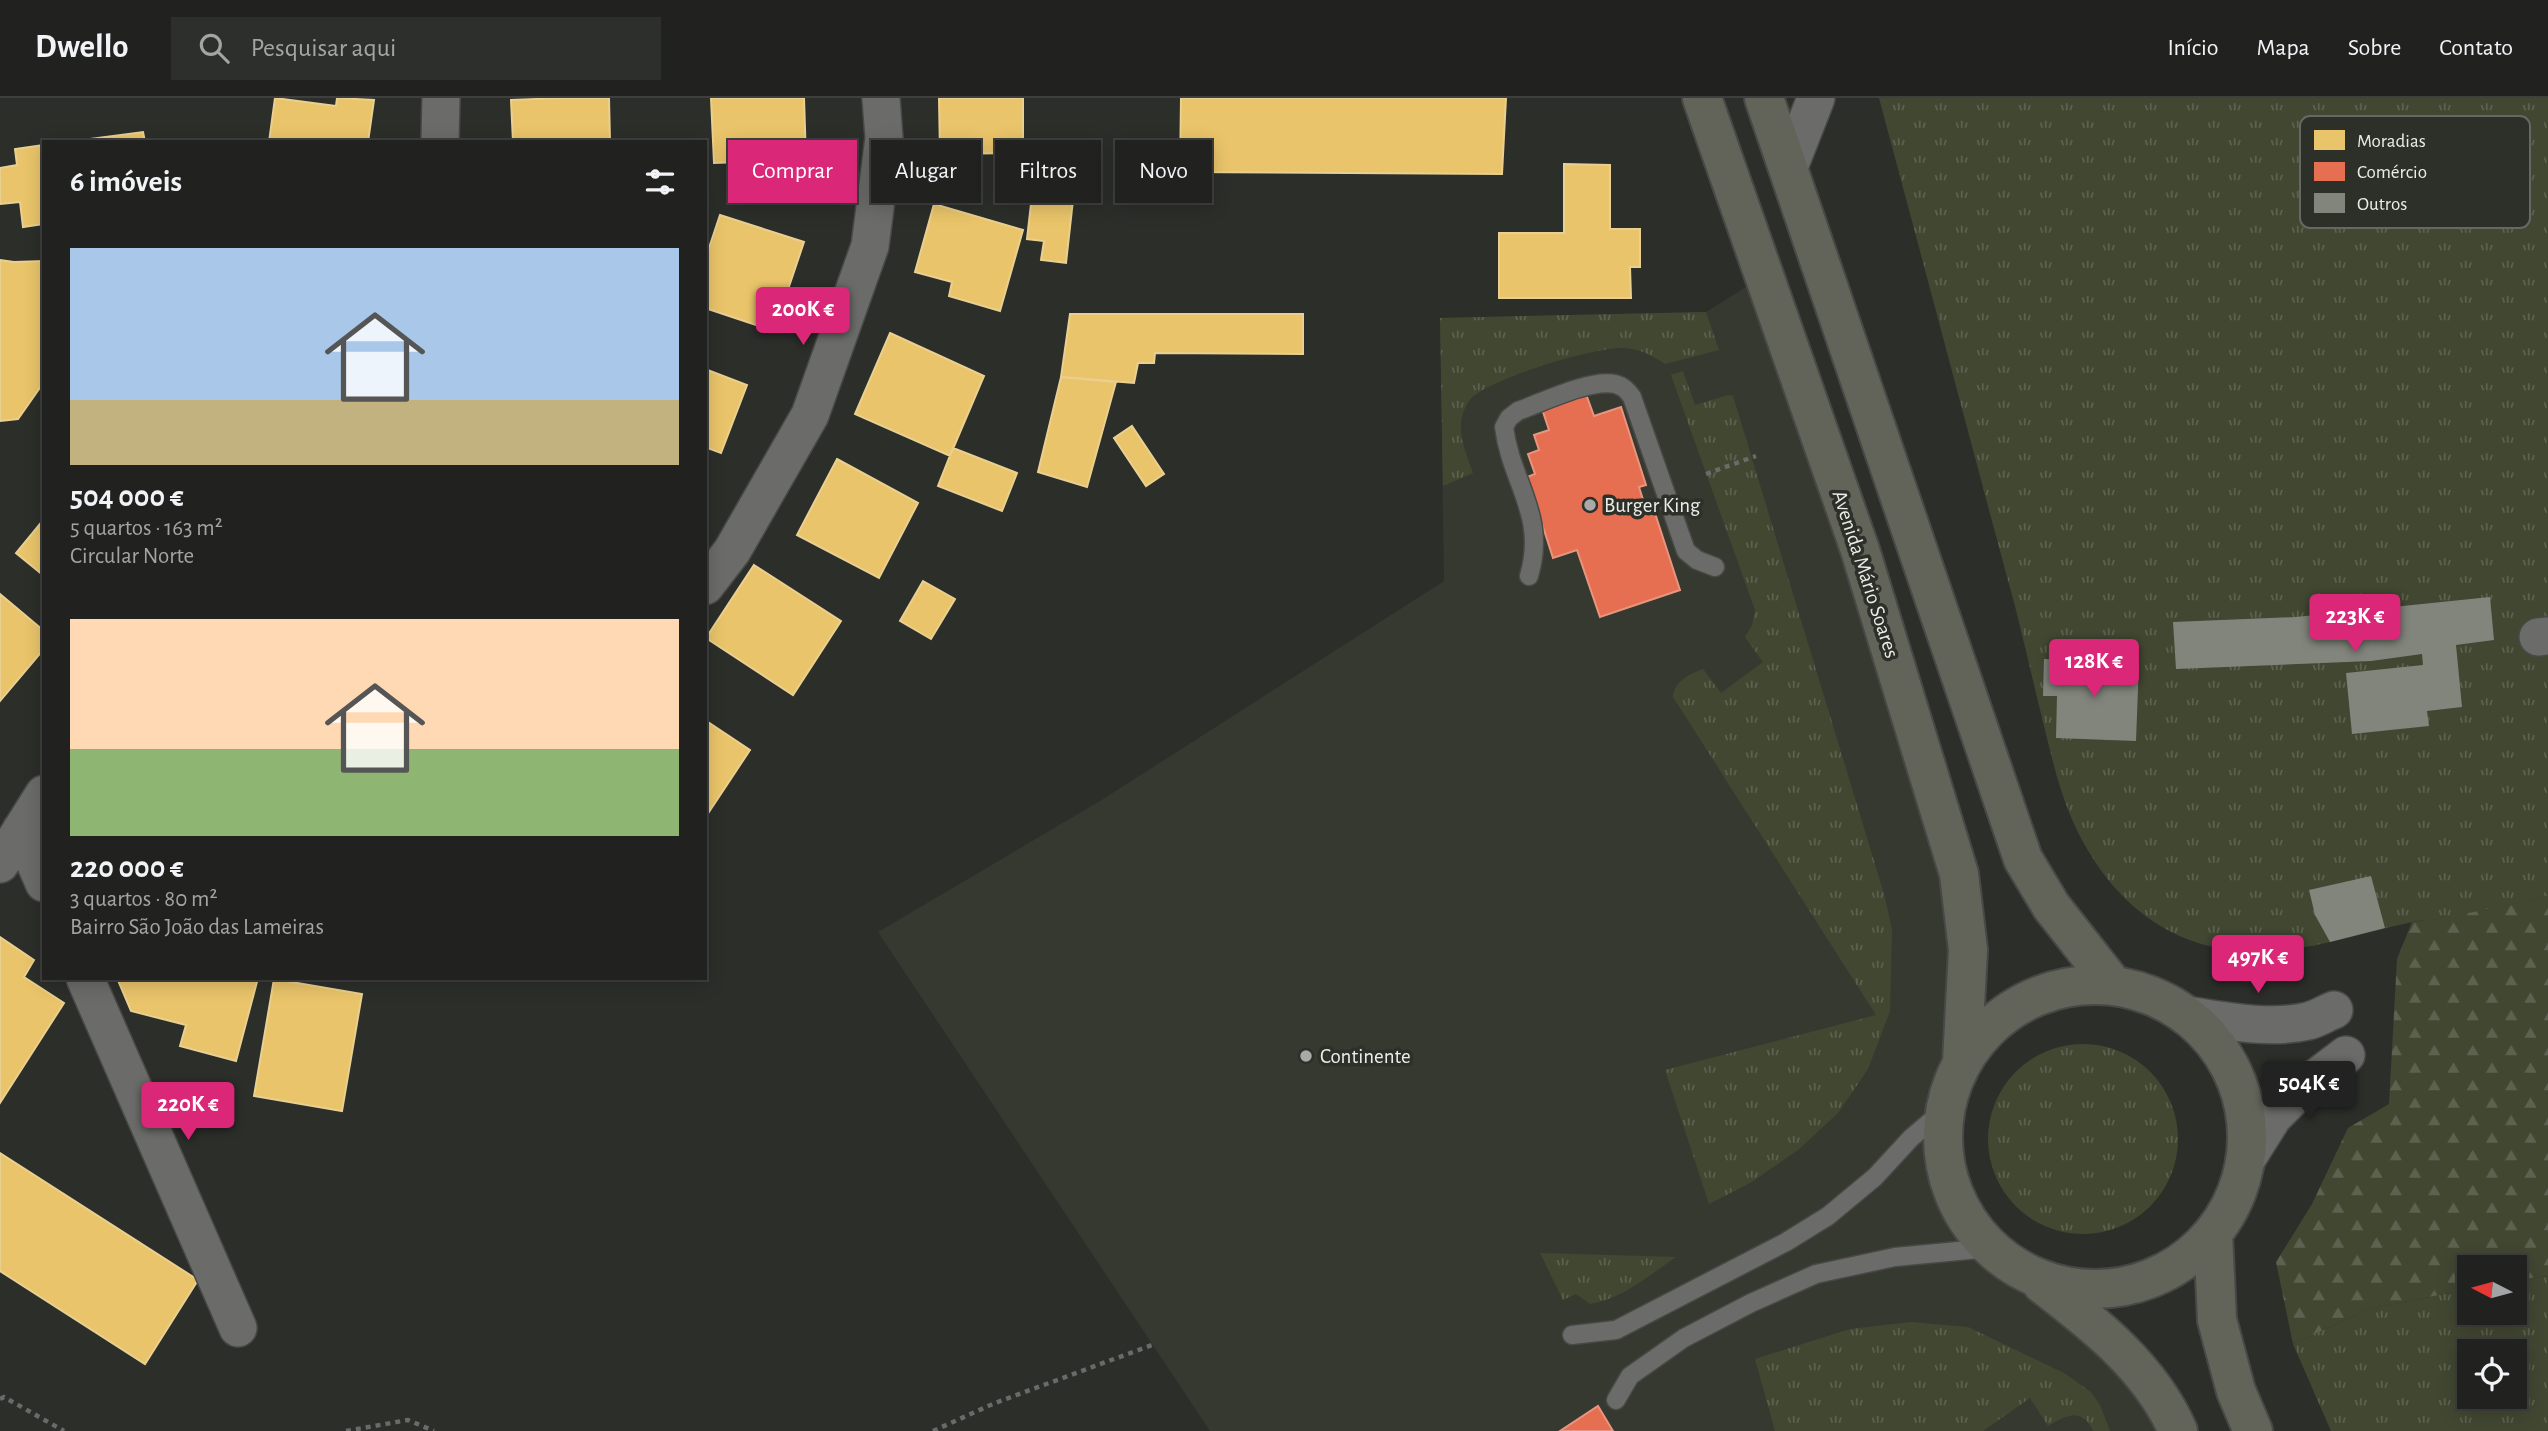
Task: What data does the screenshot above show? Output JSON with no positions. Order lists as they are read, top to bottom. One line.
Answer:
{"streets":{"main road":["Avenida Mário Soares"]},"places":["Burger King","Continente"],"legend":["Moradias","Comércio","Outros"],"north":"left","page":{"header":"Dwello","search":"Pesquisar aqui","nav":["Início","Mapa","Sobre","Contato"],"chip":["Comprar","Alugar","Filtros","Novo"],"heading":"6 imóveis","list":[{"name":"504 000 €","note":"5 quartos · 163 m² · Circular Norte"},{"name":"220 000 €","note":"3 quartos · 80 m² · Bairro São João das Lameiras"}],"price":["200K €","223K €","128K €","497K €","504K €","220K €"]}}
